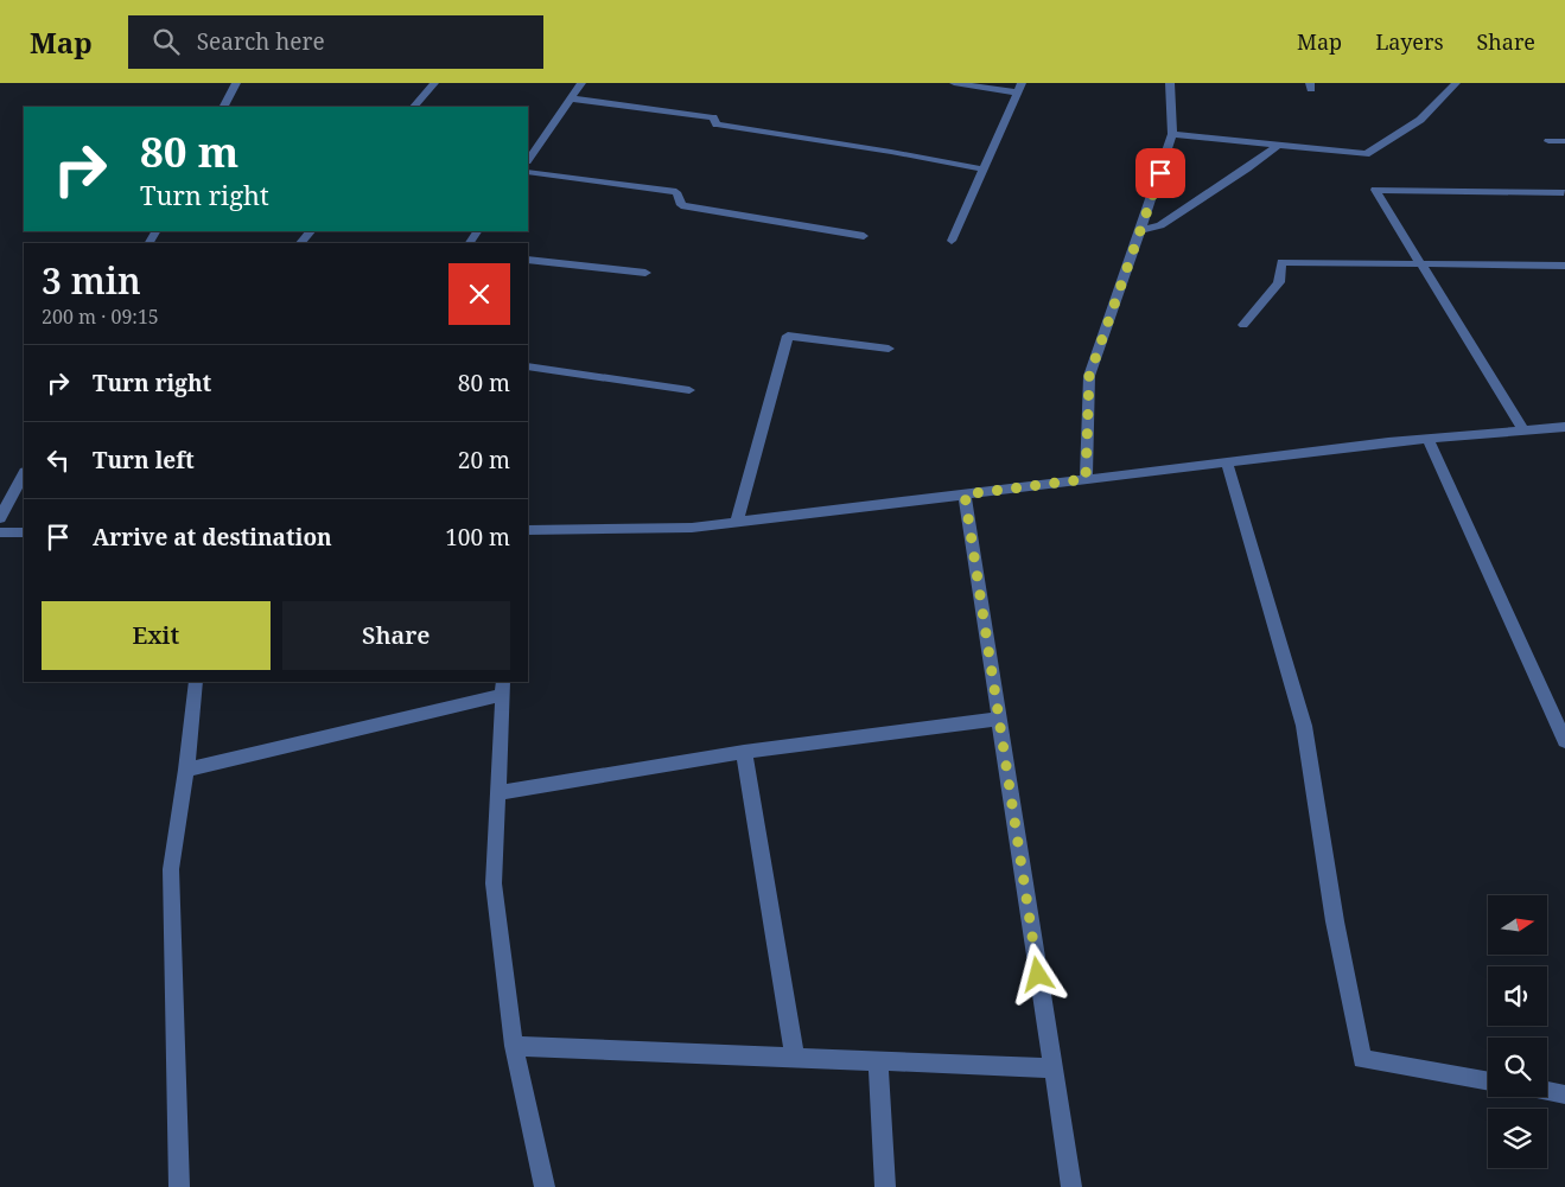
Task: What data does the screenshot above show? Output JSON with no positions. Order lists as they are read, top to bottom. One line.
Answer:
{"north":"right","page":{"header":"Map","search":"Search here","nav":["Map","Layers","Share"],"turn":["80 m","Turn right"],"heading":["3 min","200 m · 09:15"],"list":[{"name":"Turn right","value":"80 m"},{"name":"Turn left","value":"20 m"},{"name":"Arrive at destination","value":"100 m"}],"buttons":["Exit","Share"]}}
